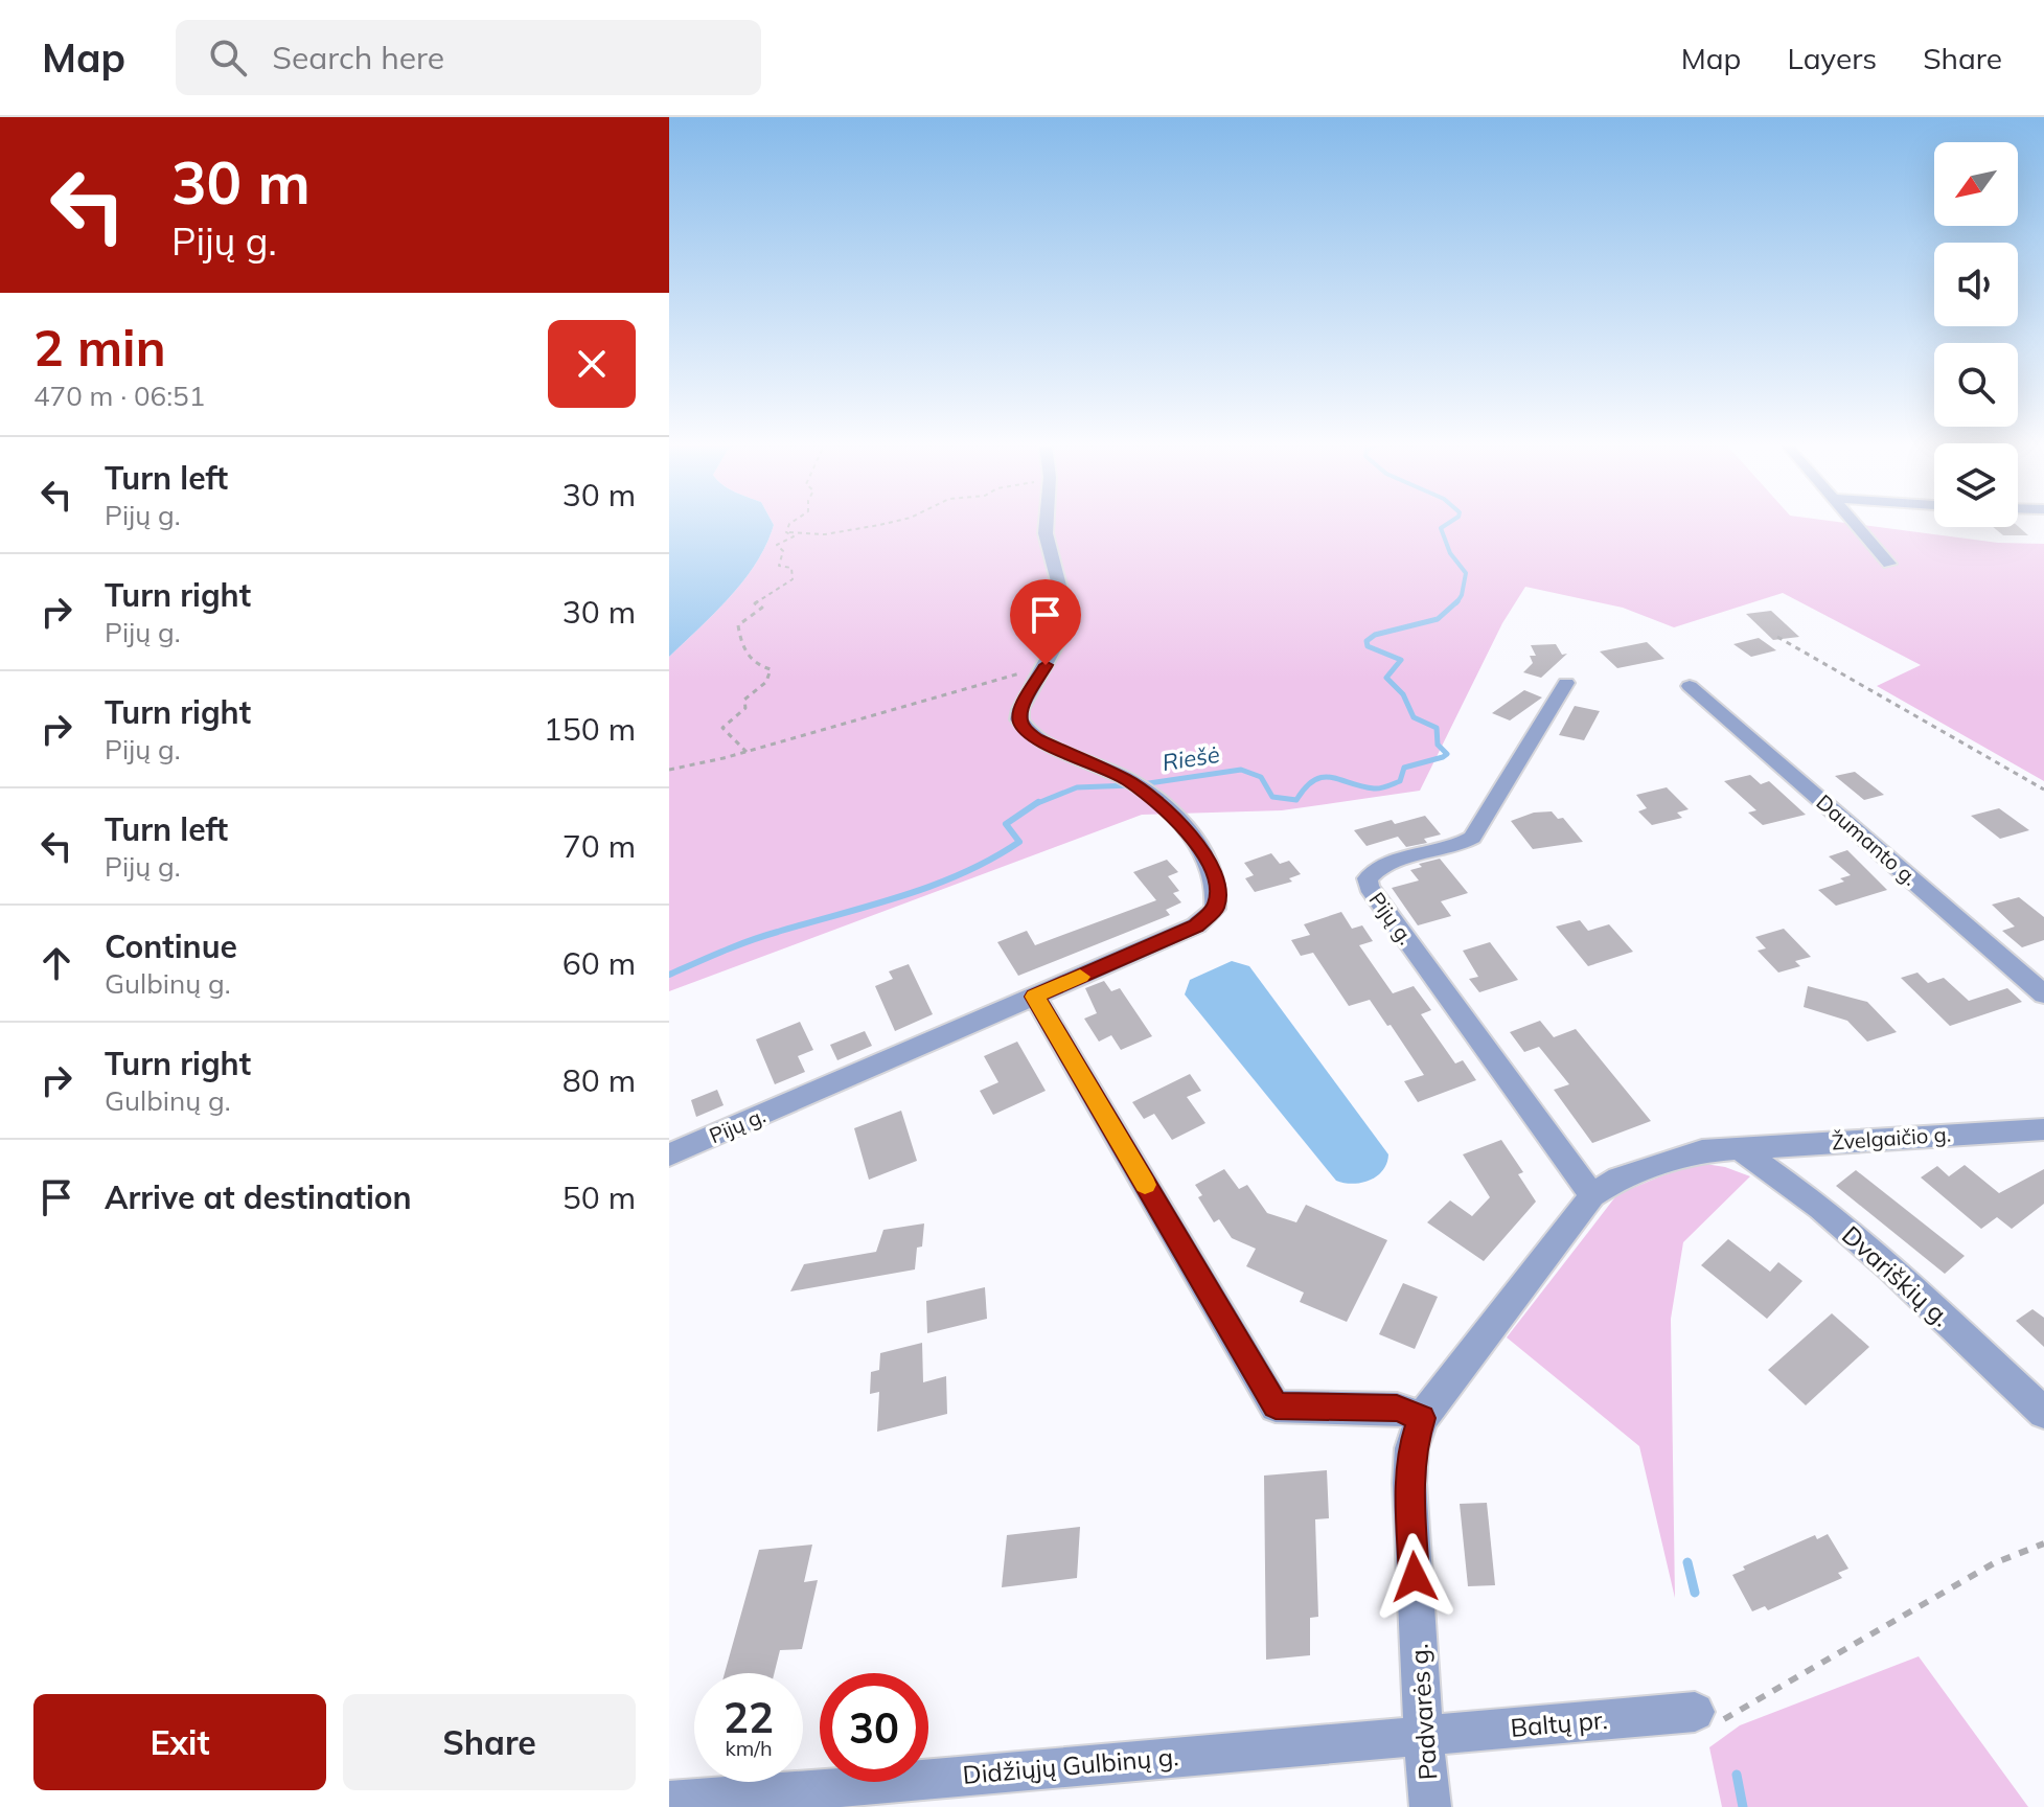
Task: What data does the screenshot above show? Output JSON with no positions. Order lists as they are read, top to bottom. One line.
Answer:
{"streets":{"street":["Daumanto g.","Pijų g.","Žvelgaičio g.","Dvariškių g.","Padvarės g.","Baltų pr.","Didžiųjų Gulbinų g."]},"crossings":[["Pijų g.","Žvelgaičio g."],["Žvelgaičio g.","Dvariškių g."],["Padvarės g.","Baltų pr."],["Padvarės g.","Didžiųjų Gulbinų g."],["Baltų pr.","Didžiųjų Gulbinų g."]],"water":["Riešė"],"north":"bottom left","page":{"header":"Map","search":"Search here","nav":["Map","Layers","Share"],"turn":["30 m","Pijų g."],"heading":["2 min","470 m · 06:51"],"list":[{"name":"Turn left","note":"Pijų g.","value":"30 m"},{"name":"Turn right","note":"Pijų g.","value":"30 m"},{"name":"Turn right","note":"Pijų g.","value":"150 m"},{"name":"Turn left","note":"Pijų g.","value":"70 m"},{"name":"Continue","note":"Gulbinų g.","value":"60 m"},{"name":"Turn right","note":"Gulbinų g.","value":"80 m"},{"name":"Arrive at destination","value":"50 m"}],"speed":"22 km/h","limit":"30","buttons":["Exit","Share"]}}
